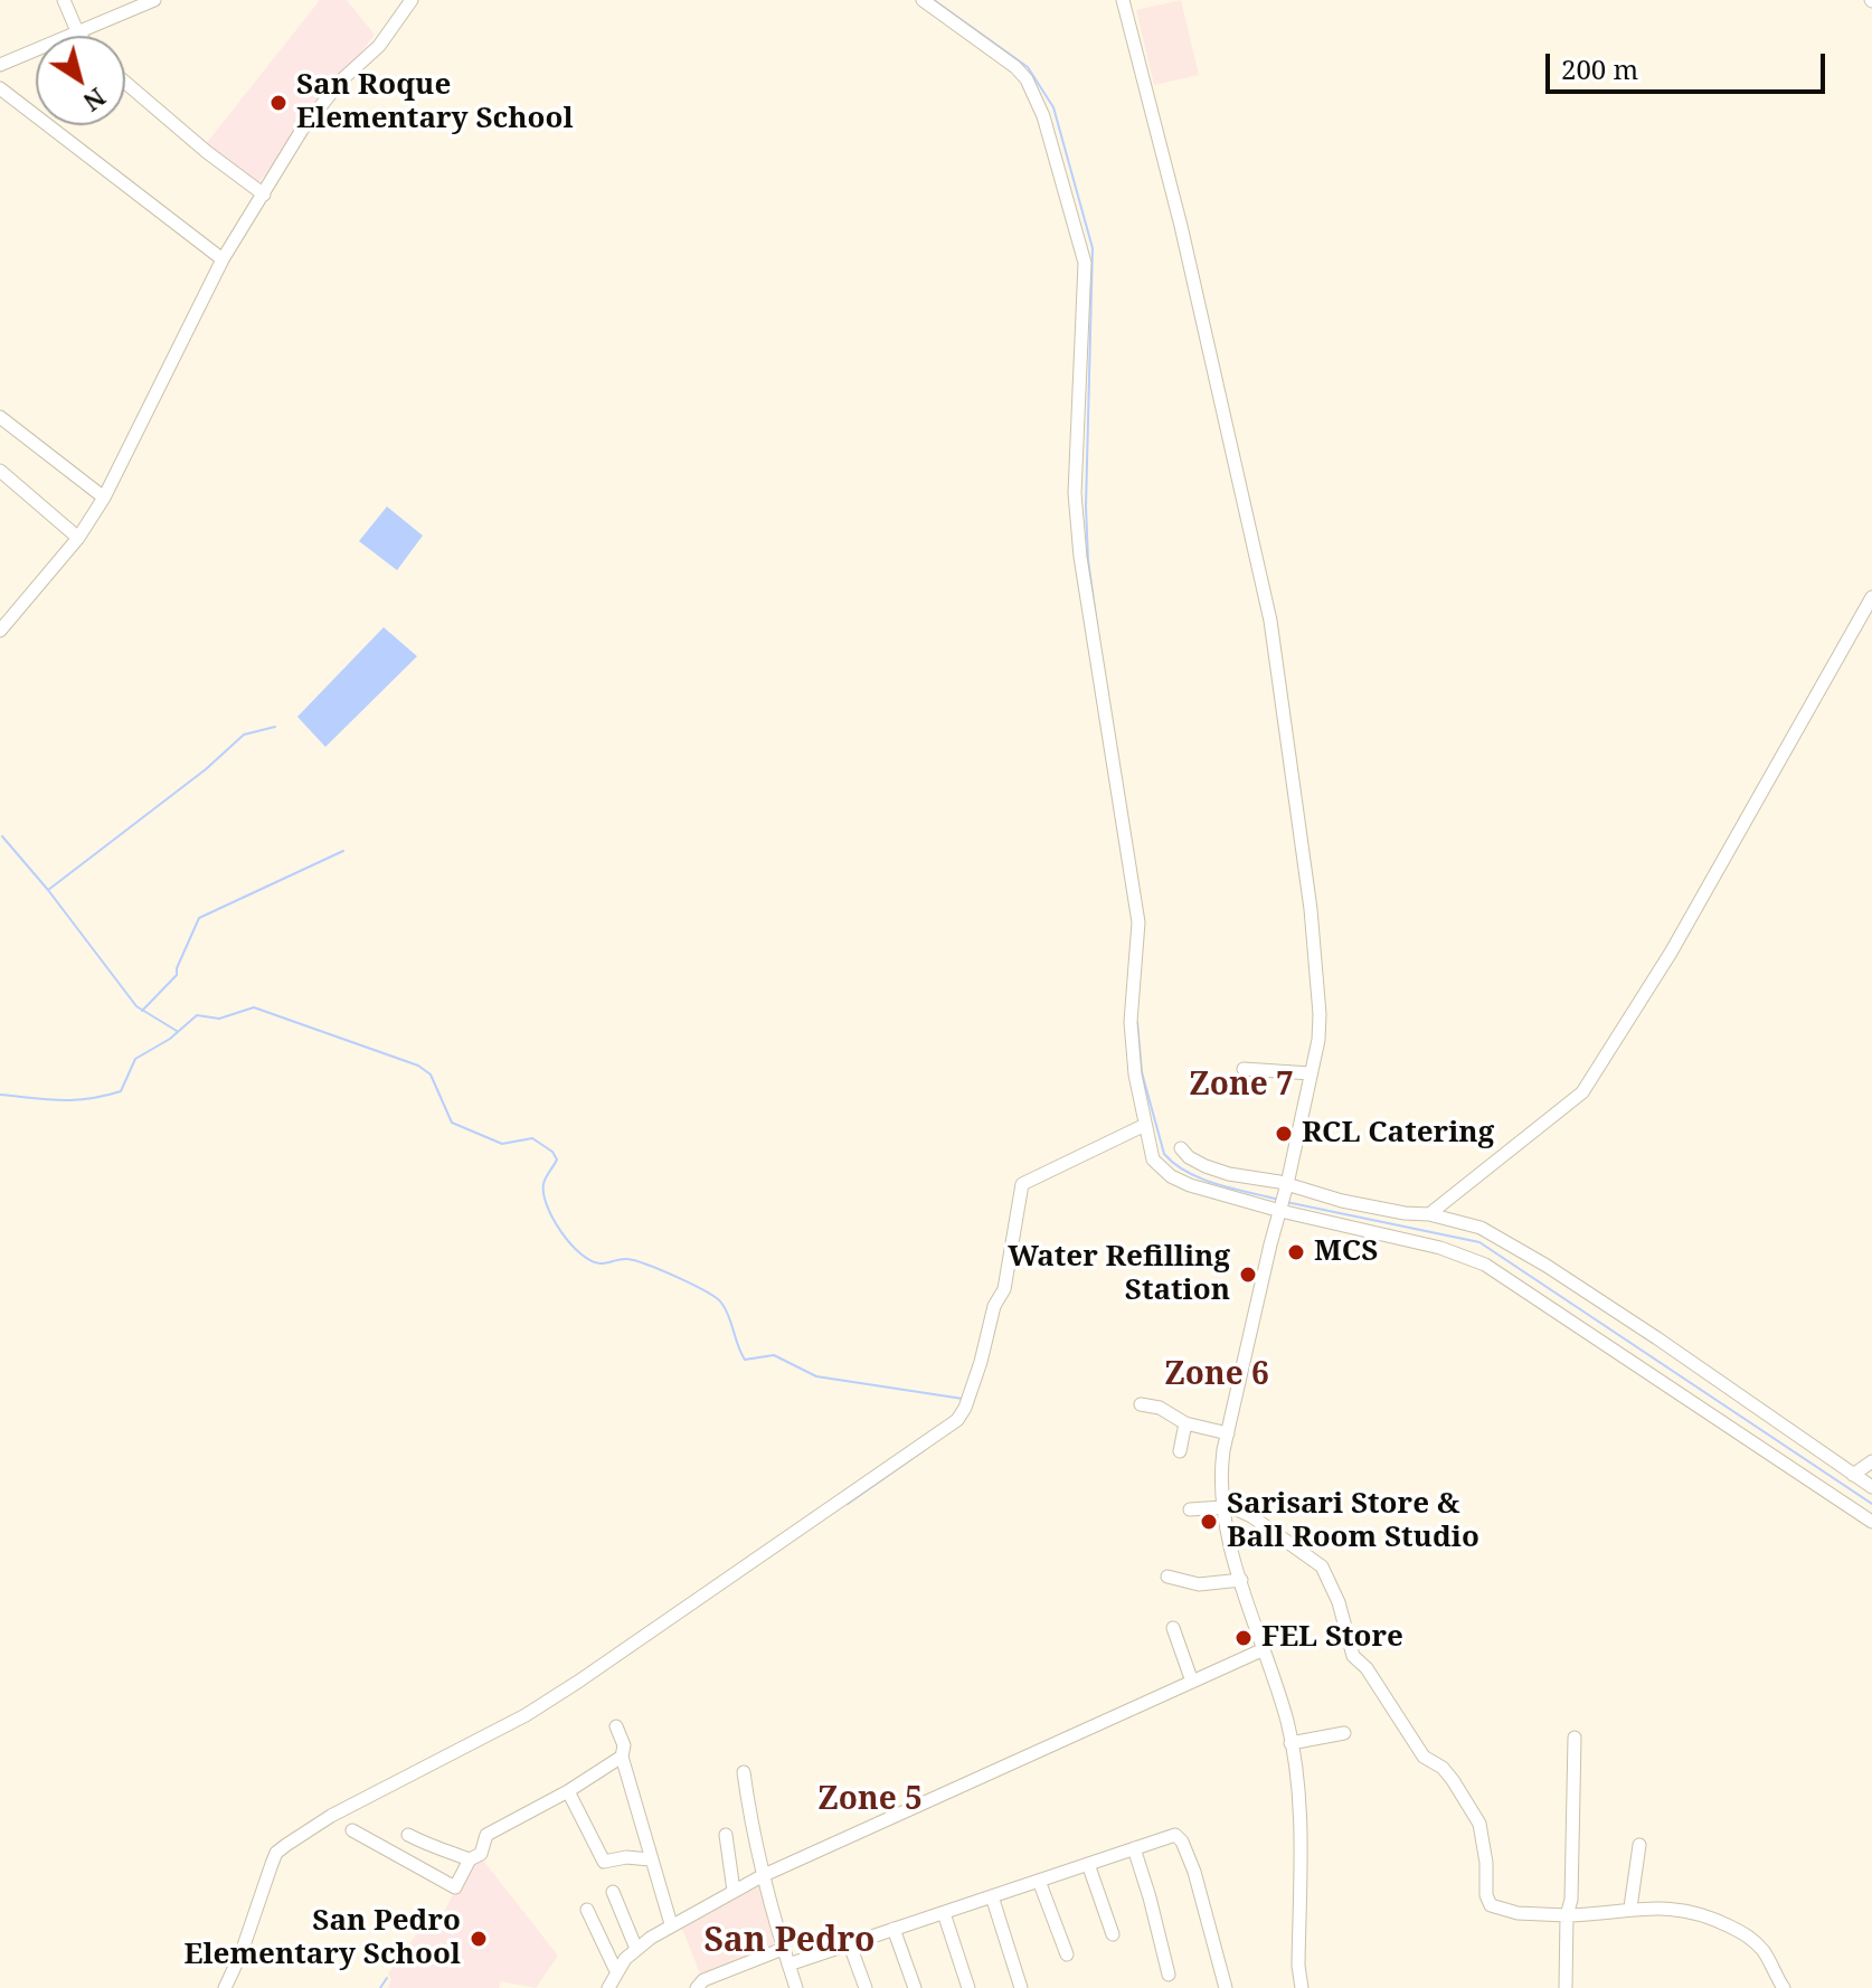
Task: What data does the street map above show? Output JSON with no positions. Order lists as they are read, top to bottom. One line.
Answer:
{"districts":["Zone 7","Zone 6","Zone 5","San Pedro"],"places":["San Roque Elementary School","RCL Catering","MCS","Water Refilling Station","Sarisari Store & Ball Room Studio","FEL Store","San Pedro Elementary School"],"scale_bar":"200 m","north":"bottom right"}
